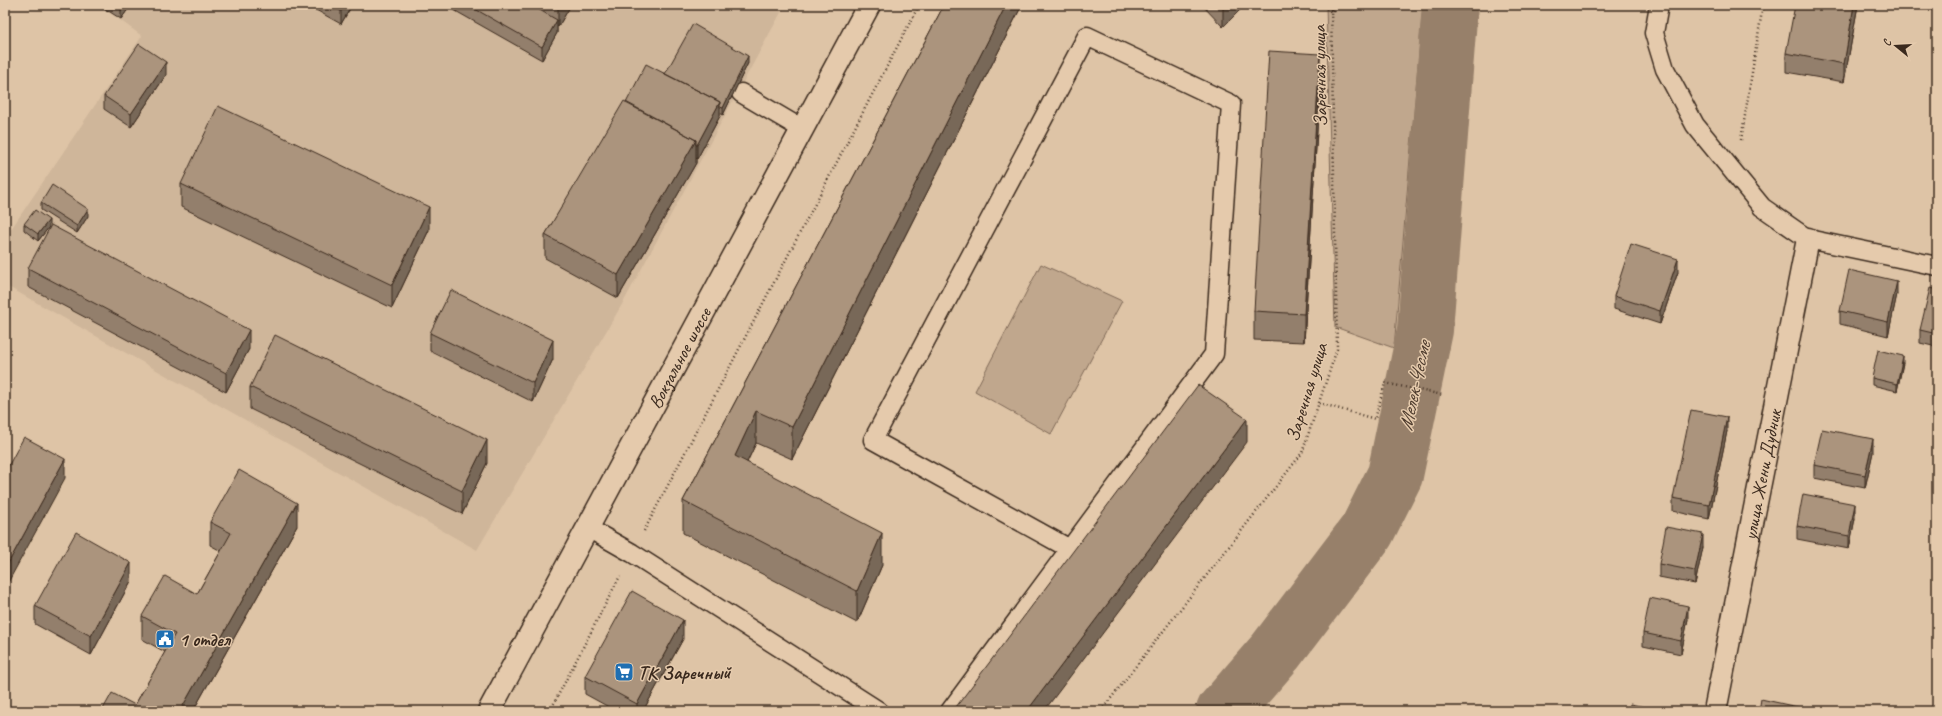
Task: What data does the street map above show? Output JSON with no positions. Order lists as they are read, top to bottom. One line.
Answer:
{"streets":{"main road":["Вокзальное шоссе","улица Жени Дудник"],"path":["Заречная улица"]},"water":["Мелек-Чесме"],"places":{"public building":["1 отдел"],"supermarket":["ТК Заречный"]},"north":"left"}
